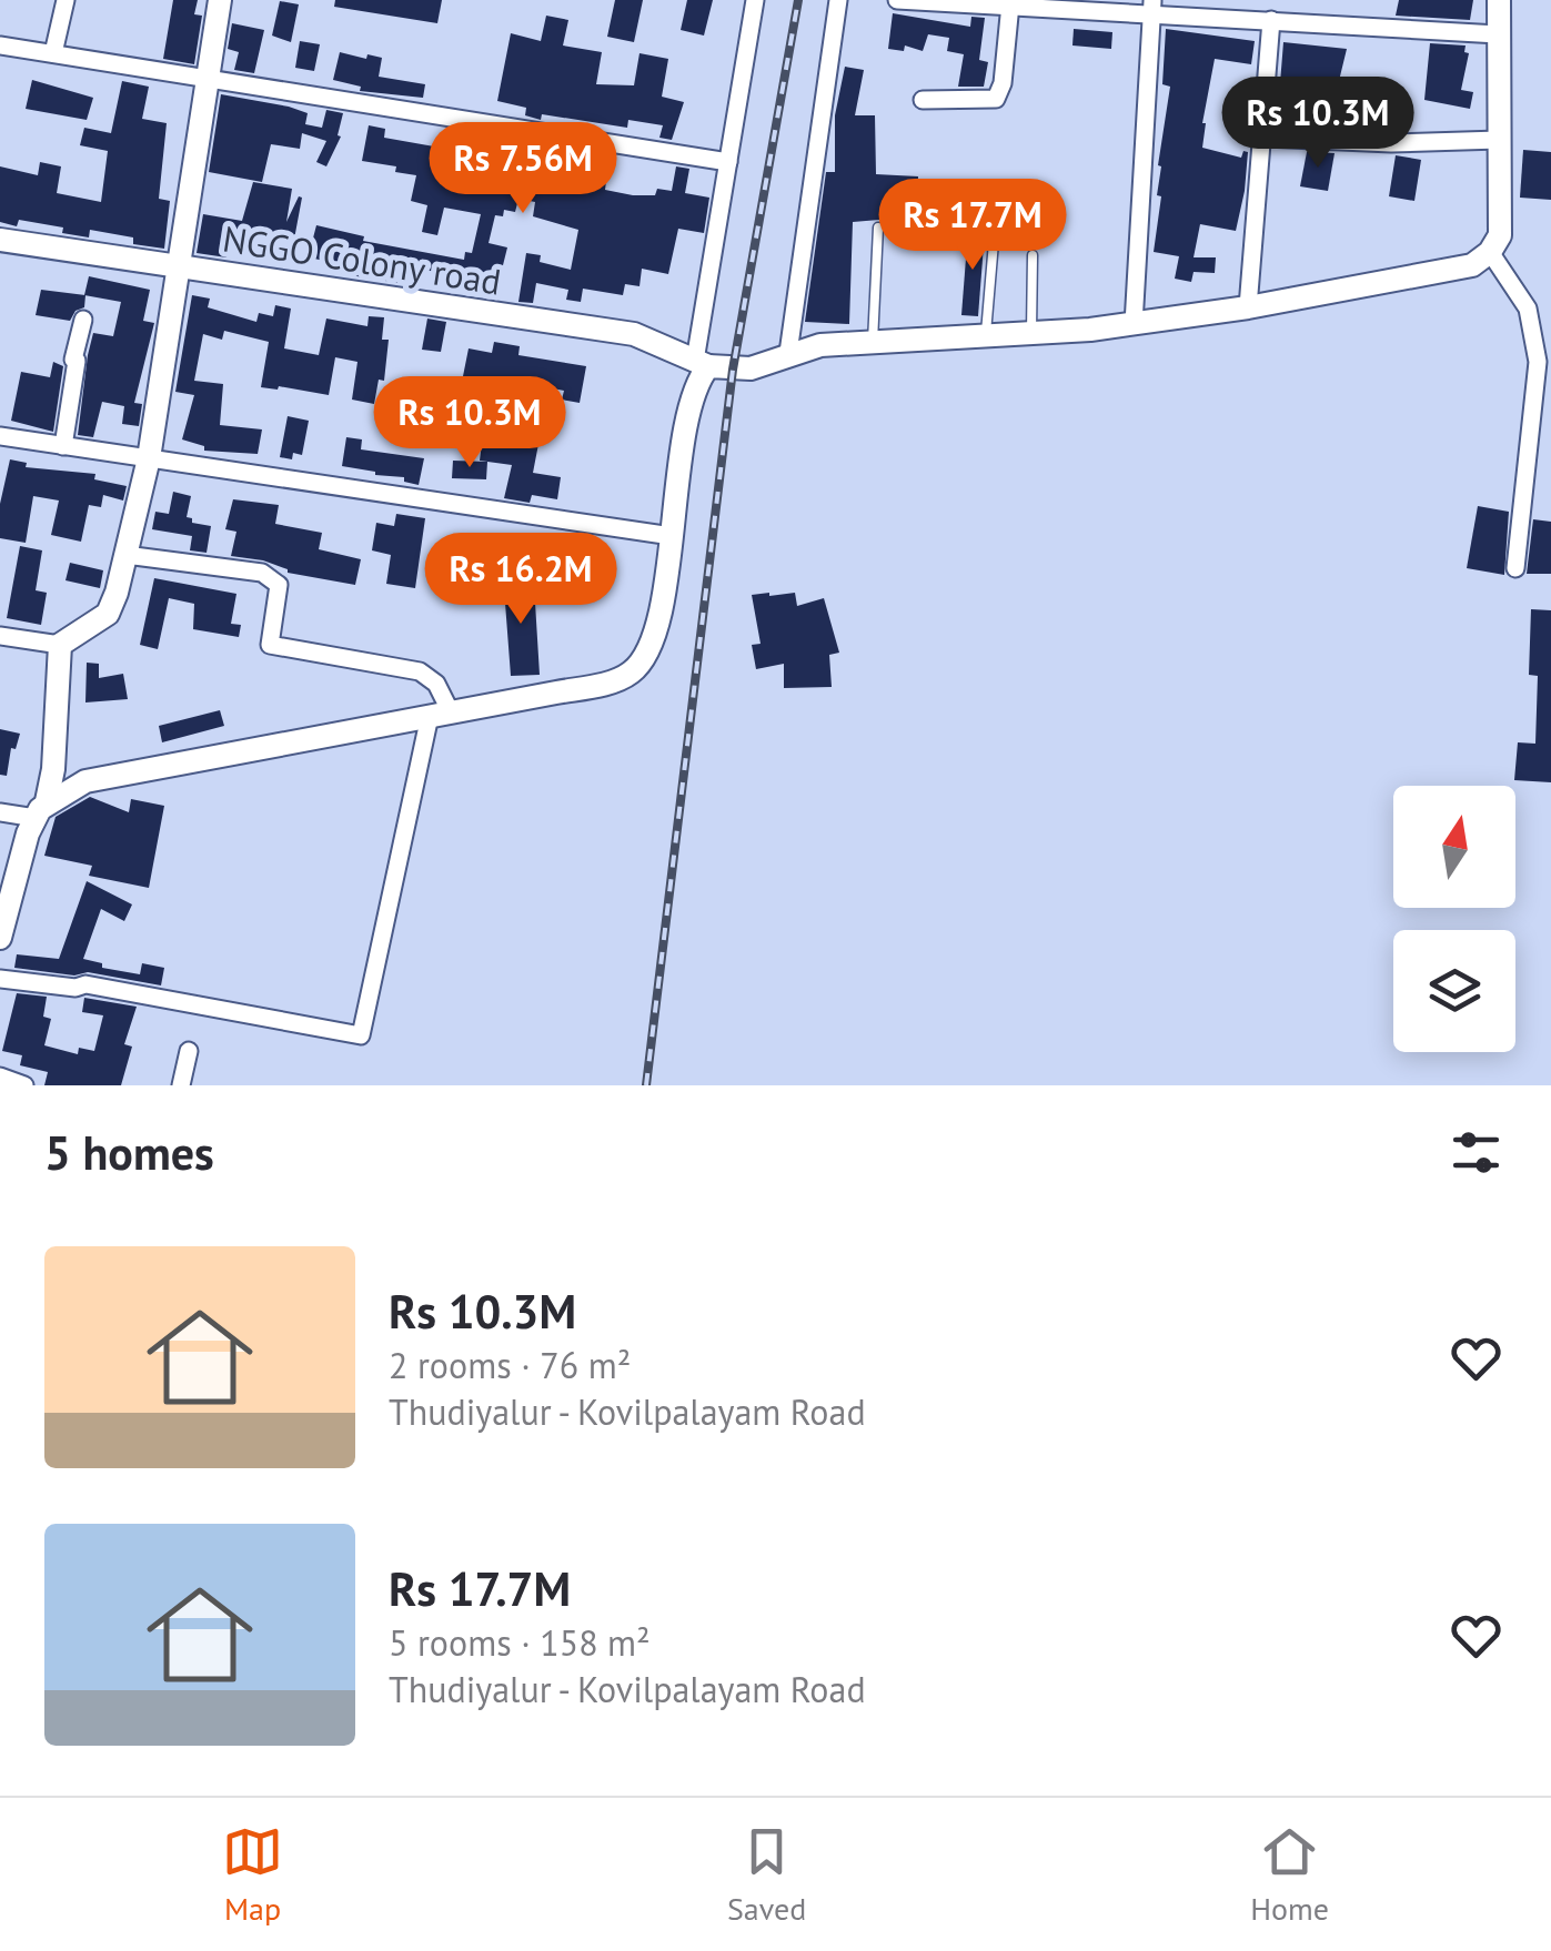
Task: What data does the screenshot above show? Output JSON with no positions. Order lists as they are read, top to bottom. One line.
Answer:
{"streets":{"main road":["NGGO Colony road"]},"north":"top","page":{"price":["Rs 10.3M","Rs 7.56M","Rs 17.7M","Rs 10.3M","Rs 16.2M"],"heading":"5 homes","list":[{"name":"Rs 10.3M","note":"2 rooms · 76 m² · Thudiyalur - Kovilpalayam Road"},{"name":"Rs 17.7M","note":"5 rooms · 158 m² · Thudiyalur - Kovilpalayam Road"}],"tabs":["Map","Saved","Home"]}}
